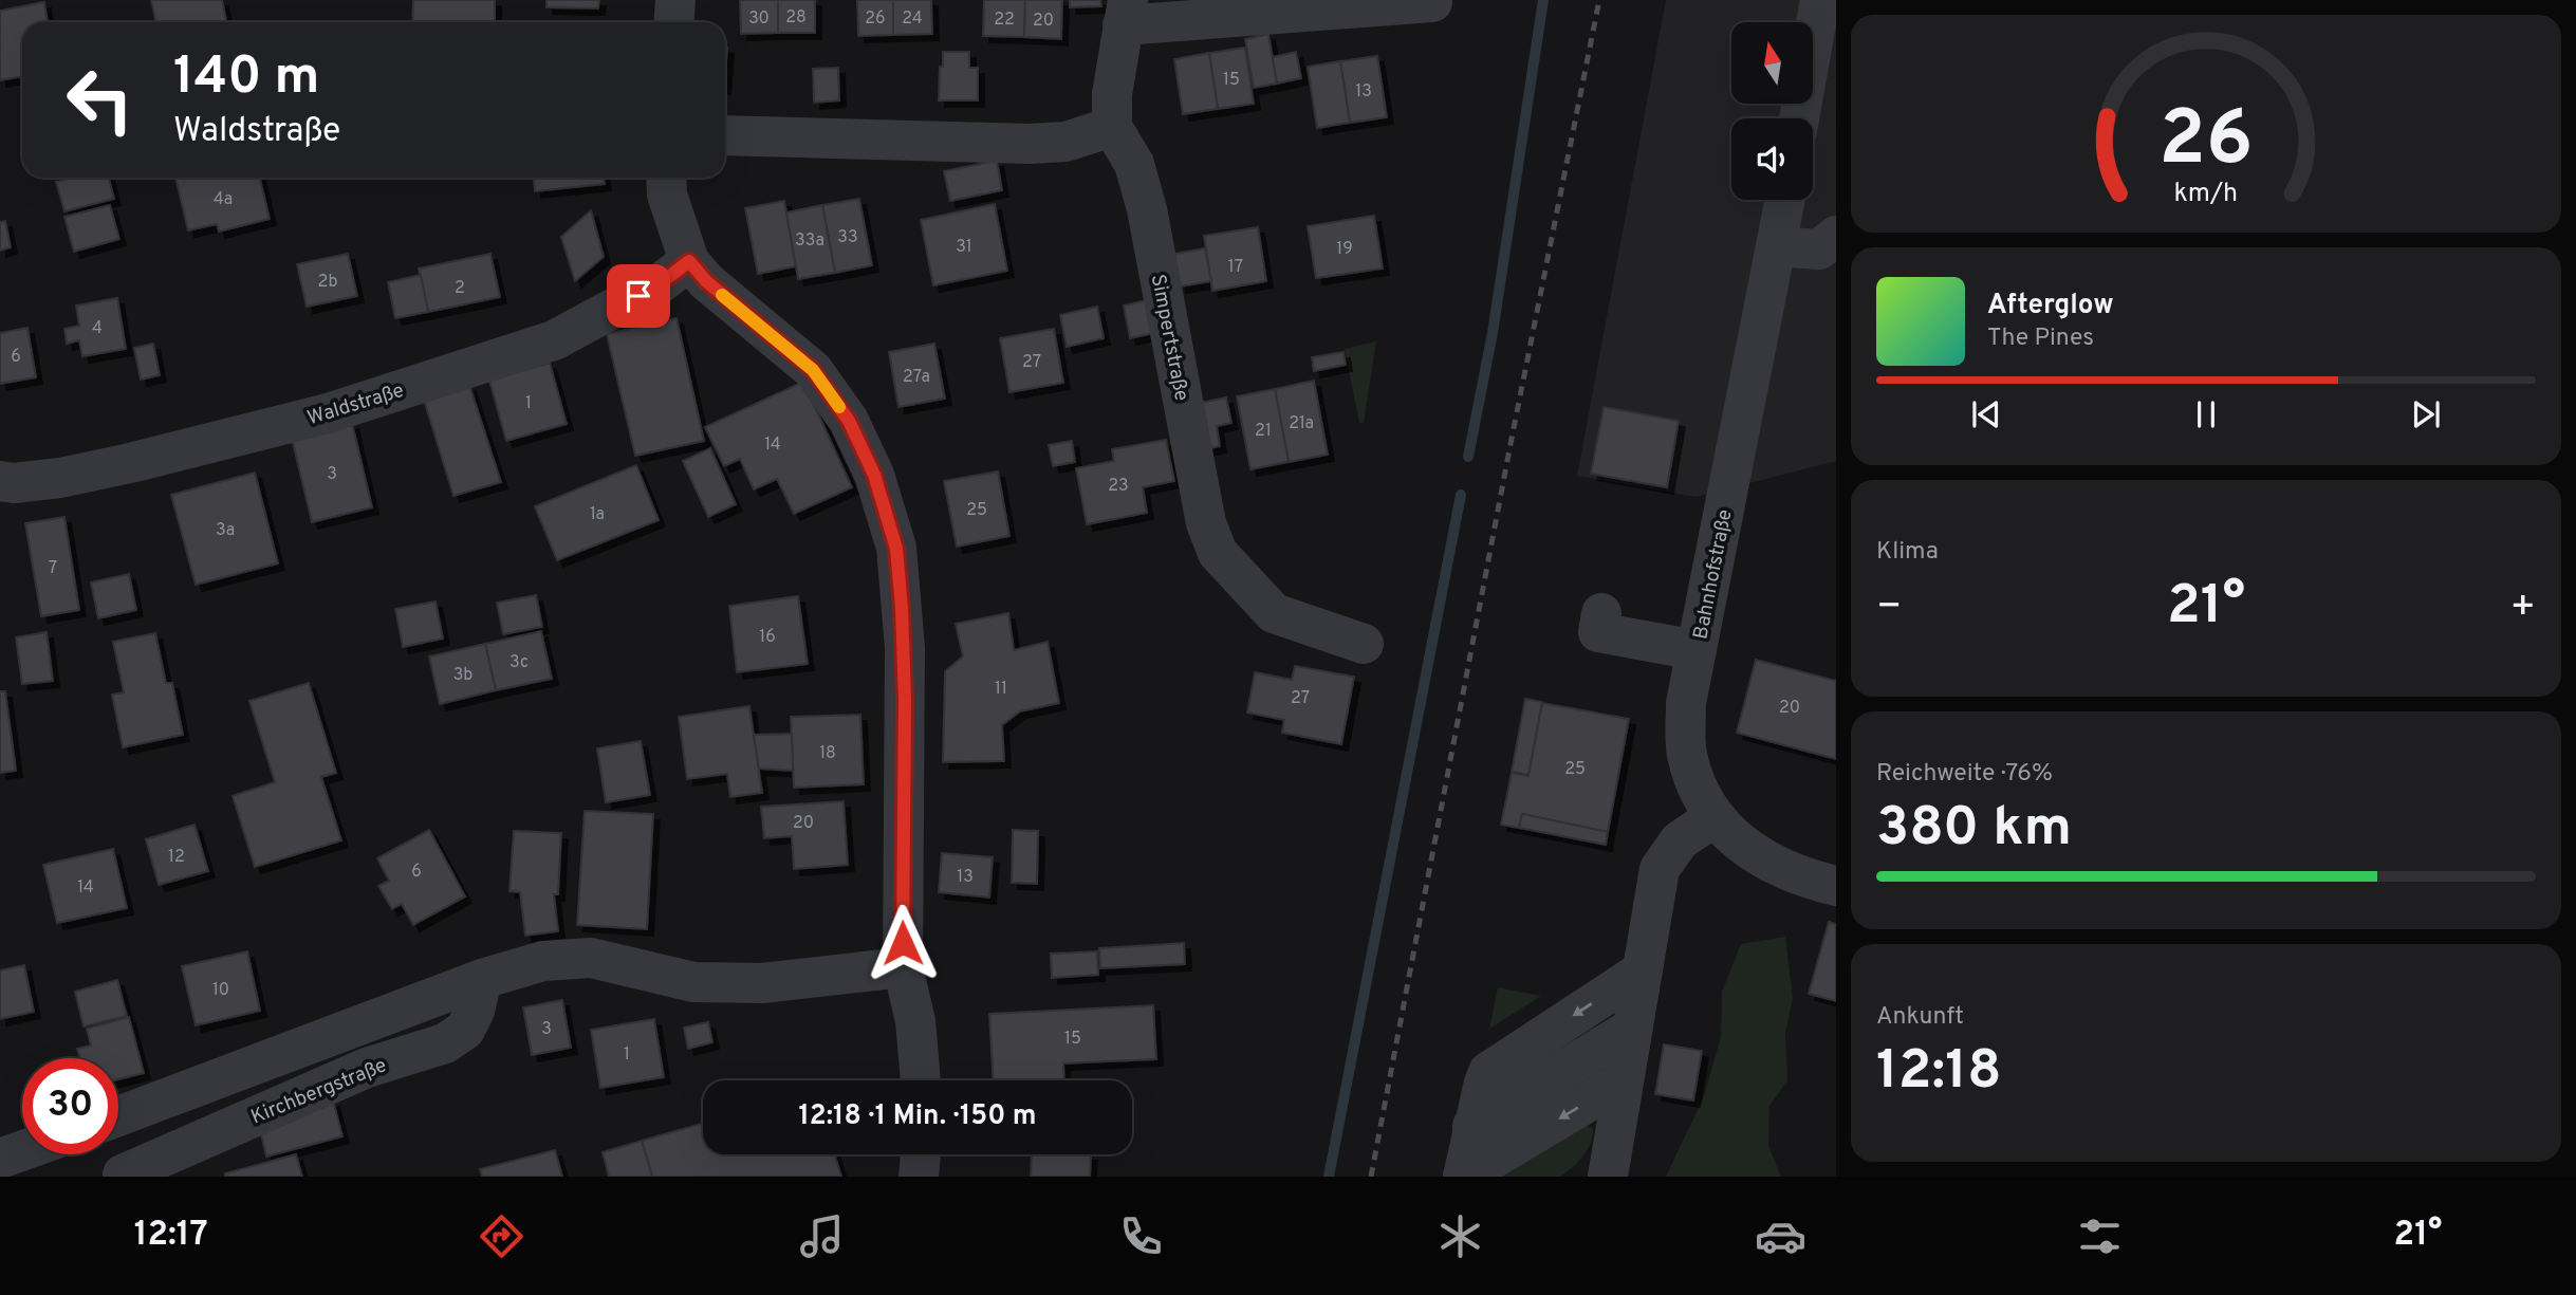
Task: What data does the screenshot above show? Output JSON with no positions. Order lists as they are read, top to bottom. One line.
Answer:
{"streets":{"street":["Simpertstraße","Waldstraße","Bahnhofstraße","Kirchbergstraße"]},"house_numbers":["28","30","26","24","22","20","15","13","4a","33","33a","31","19","17","2b","2","4","6","27","27a","1","21a","21","14","3","23","25","1a","3a","7","16","3c","3b","11","27","20","18","25","20","12","6","13","14","10","3","15","1"],"north":"top","page":{"turn":["140 m","Waldstraße"],"song":["Afterglow","The Pines"],"tile":["Klima",["Reichweite · 76%","380 km"],["Ankunft","12:18"]],"heat":["−","21°","+"],"limit":"30","trip":"12:18 · 1 Min. · 150 m","tabs":["12:17","21°"],"gauge":["26","km/h"]}}
